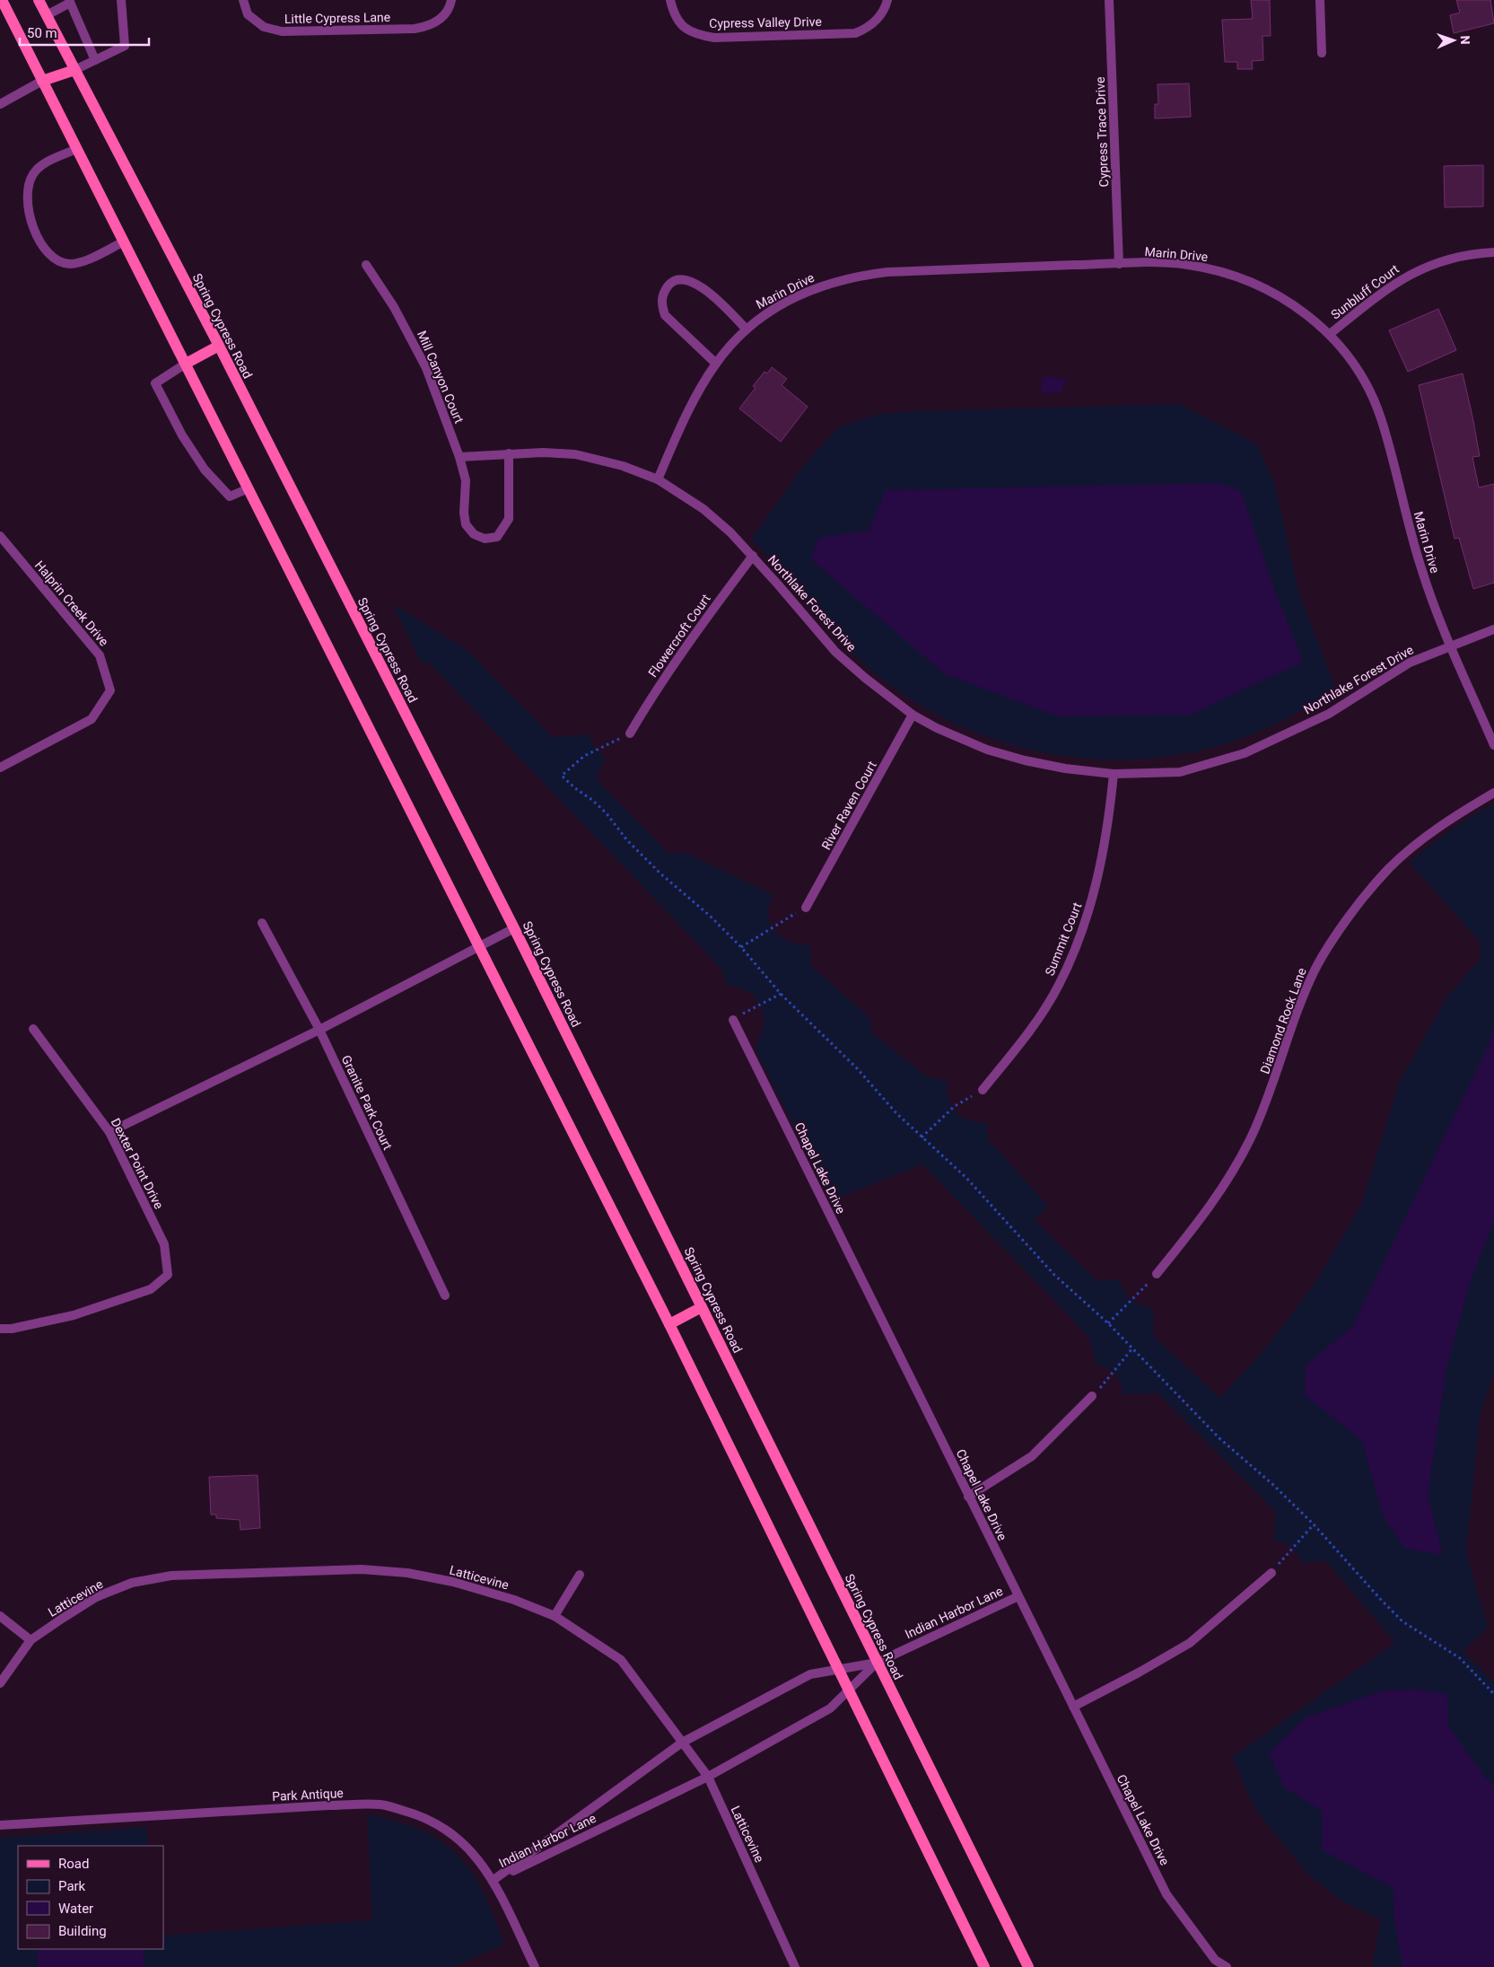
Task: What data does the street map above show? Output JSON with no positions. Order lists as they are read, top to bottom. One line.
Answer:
{"streets":{"main road":["Spring Cypress Road"],"street":["Little Cypress Lane","Cypress Valley Drive","Cypress Trace Drive","Marin Drive","Sunbluff Court","Mill Canyon Court","Halprin Creek Drive","Northlake Forest Drive","Flowercroft Court","River Raven Court","Summit Court","Diamond Rock Lane","Granite Park Court","Dexter Point Drive","Chapel Lake Drive","Latticevine","Indian Harbor Lane","Park Antique"]},"crossings":[["Cypress Trace Drive","Marin Drive"],["Marin Drive","Sunbluff Court"],["Marin Drive","Northlake Forest Drive"],["Spring Cypress Road","Indian Harbor Lane"],["Mill Canyon Court","Northlake Forest Drive"],["Northlake Forest Drive","Flowercroft Court"],["Northlake Forest Drive","River Raven Court"],["Northlake Forest Drive","Summit Court"],["Chapel Lake Drive","Indian Harbor Lane"],["Latticevine","Indian Harbor Lane"],["Indian Harbor Lane","Park Antique"]],"legend":["Road","Park","Water","Building"],"scale_bar":"50 m","north":"right"}
